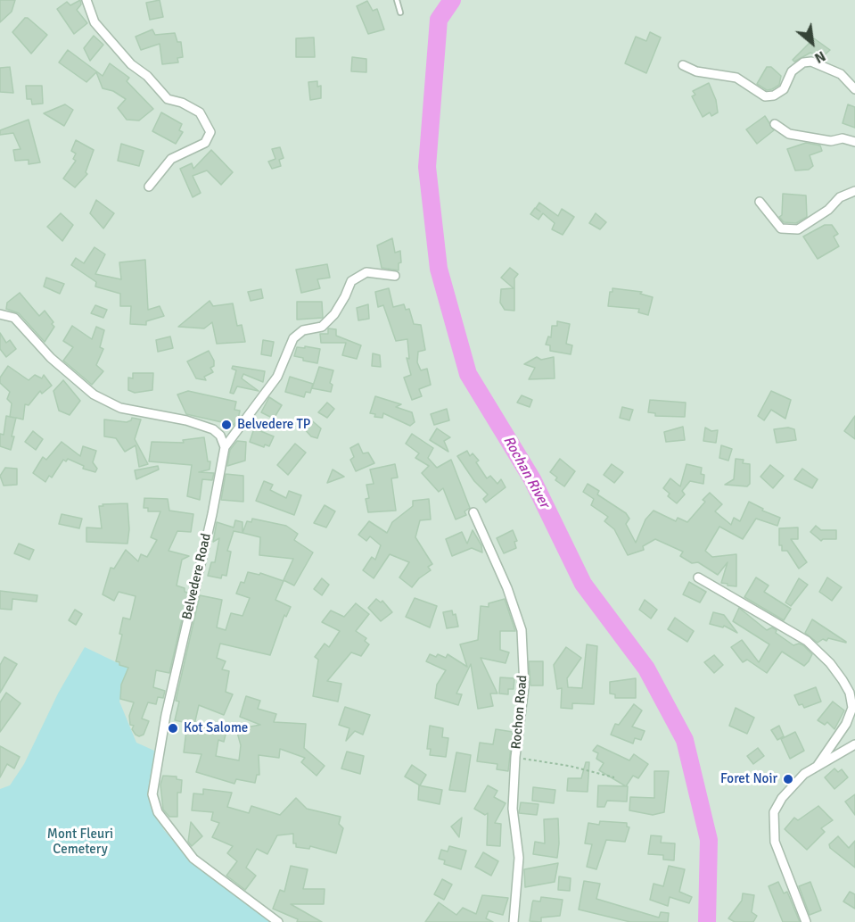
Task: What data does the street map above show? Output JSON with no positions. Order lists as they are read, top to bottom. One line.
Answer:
{"streets":{"street":["Belvedere Road","Rochon Road"]},"water":["Rochan River"],"parks":["Mont Fleuri Cemetery"],"places":["Belvedere TP","Kot Salome","Foret Noir"],"north":"bottom right"}
